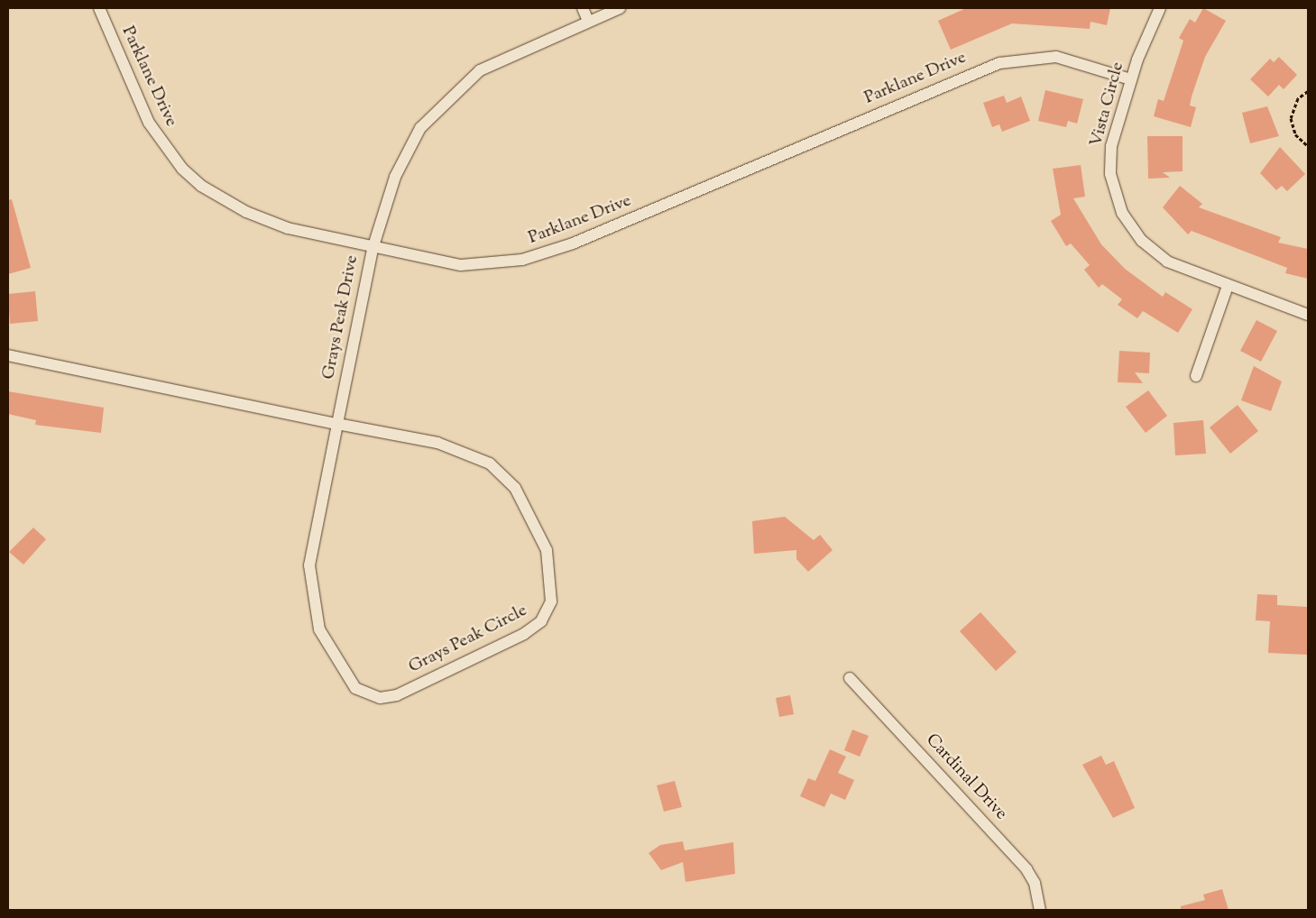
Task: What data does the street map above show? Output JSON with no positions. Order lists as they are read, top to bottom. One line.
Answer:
{"streets":{"street":["Parklane Drive","Vista Circle","Grays Peak Drive","Grays Peak Circle","Cardinal Drive"]},"crossings":[["Parklane Drive","Vista Circle"],["Parklane Drive","Grays Peak Drive"],["Grays Peak Drive","Grays Peak Circle"]]}
